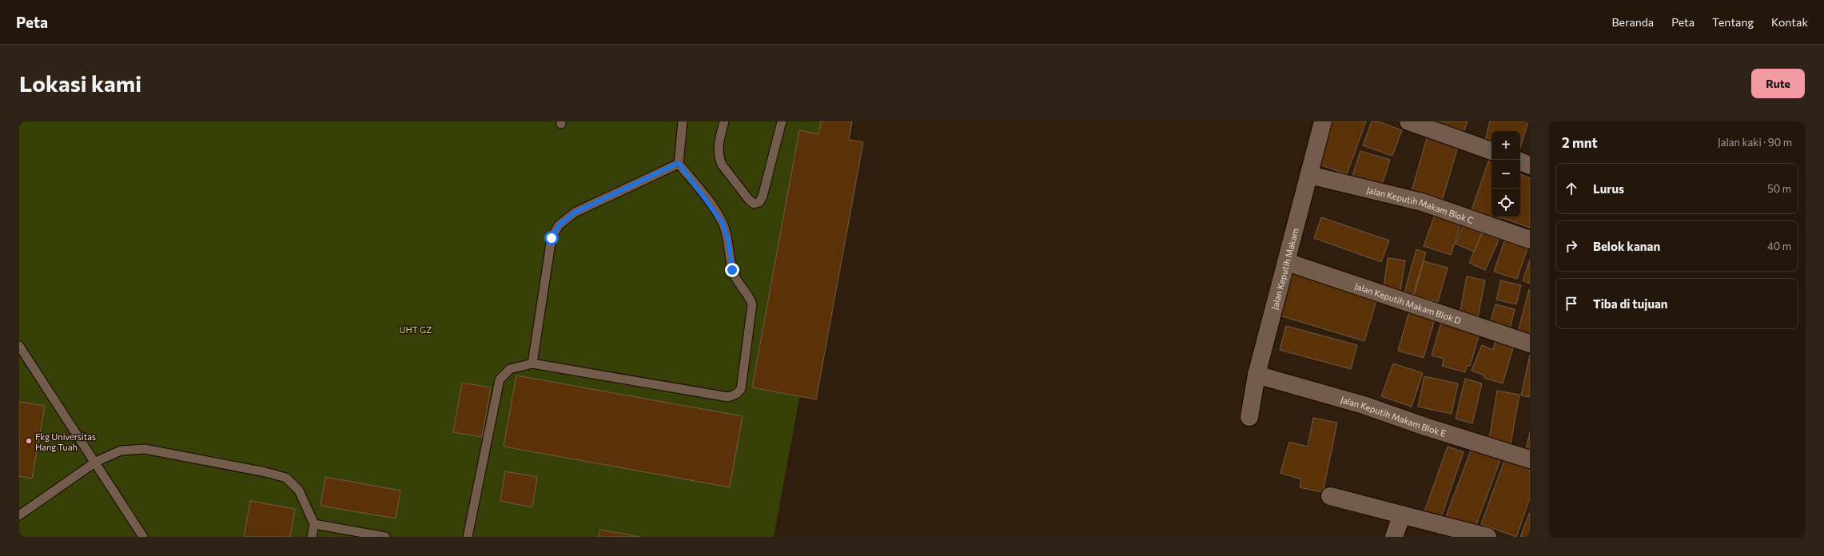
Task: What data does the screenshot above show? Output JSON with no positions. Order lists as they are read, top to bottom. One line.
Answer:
{"streets":{"street":["Jalan Keputih Makam Blok C","Jalan Keputih Makam","Jalan Keputih Makam Blok D","Jalan Keputih Makam Blok E"]},"crossings":[["Jalan Keputih Makam Blok C","Jalan Keputih Makam"],["Jalan Keputih Makam","Jalan Keputih Makam Blok D"],["Jalan Keputih Makam","Jalan Keputih Makam Blok E"]],"parks":["UHT GZ"],"places":["Fkg Universitas Hang Tuah"],"page":{"header":"Peta","nav":["Beranda","Peta","Tentang","Kontak"],"buttons":"Rute","title":"Lokasi kami","heading":["2 mnt","Jalan kaki · 90 m"],"map_buttons":["+","−"],"list":[["Lurus","50 m"],["Belok kanan","40 m"],"Tiba di tujuan"]}}
